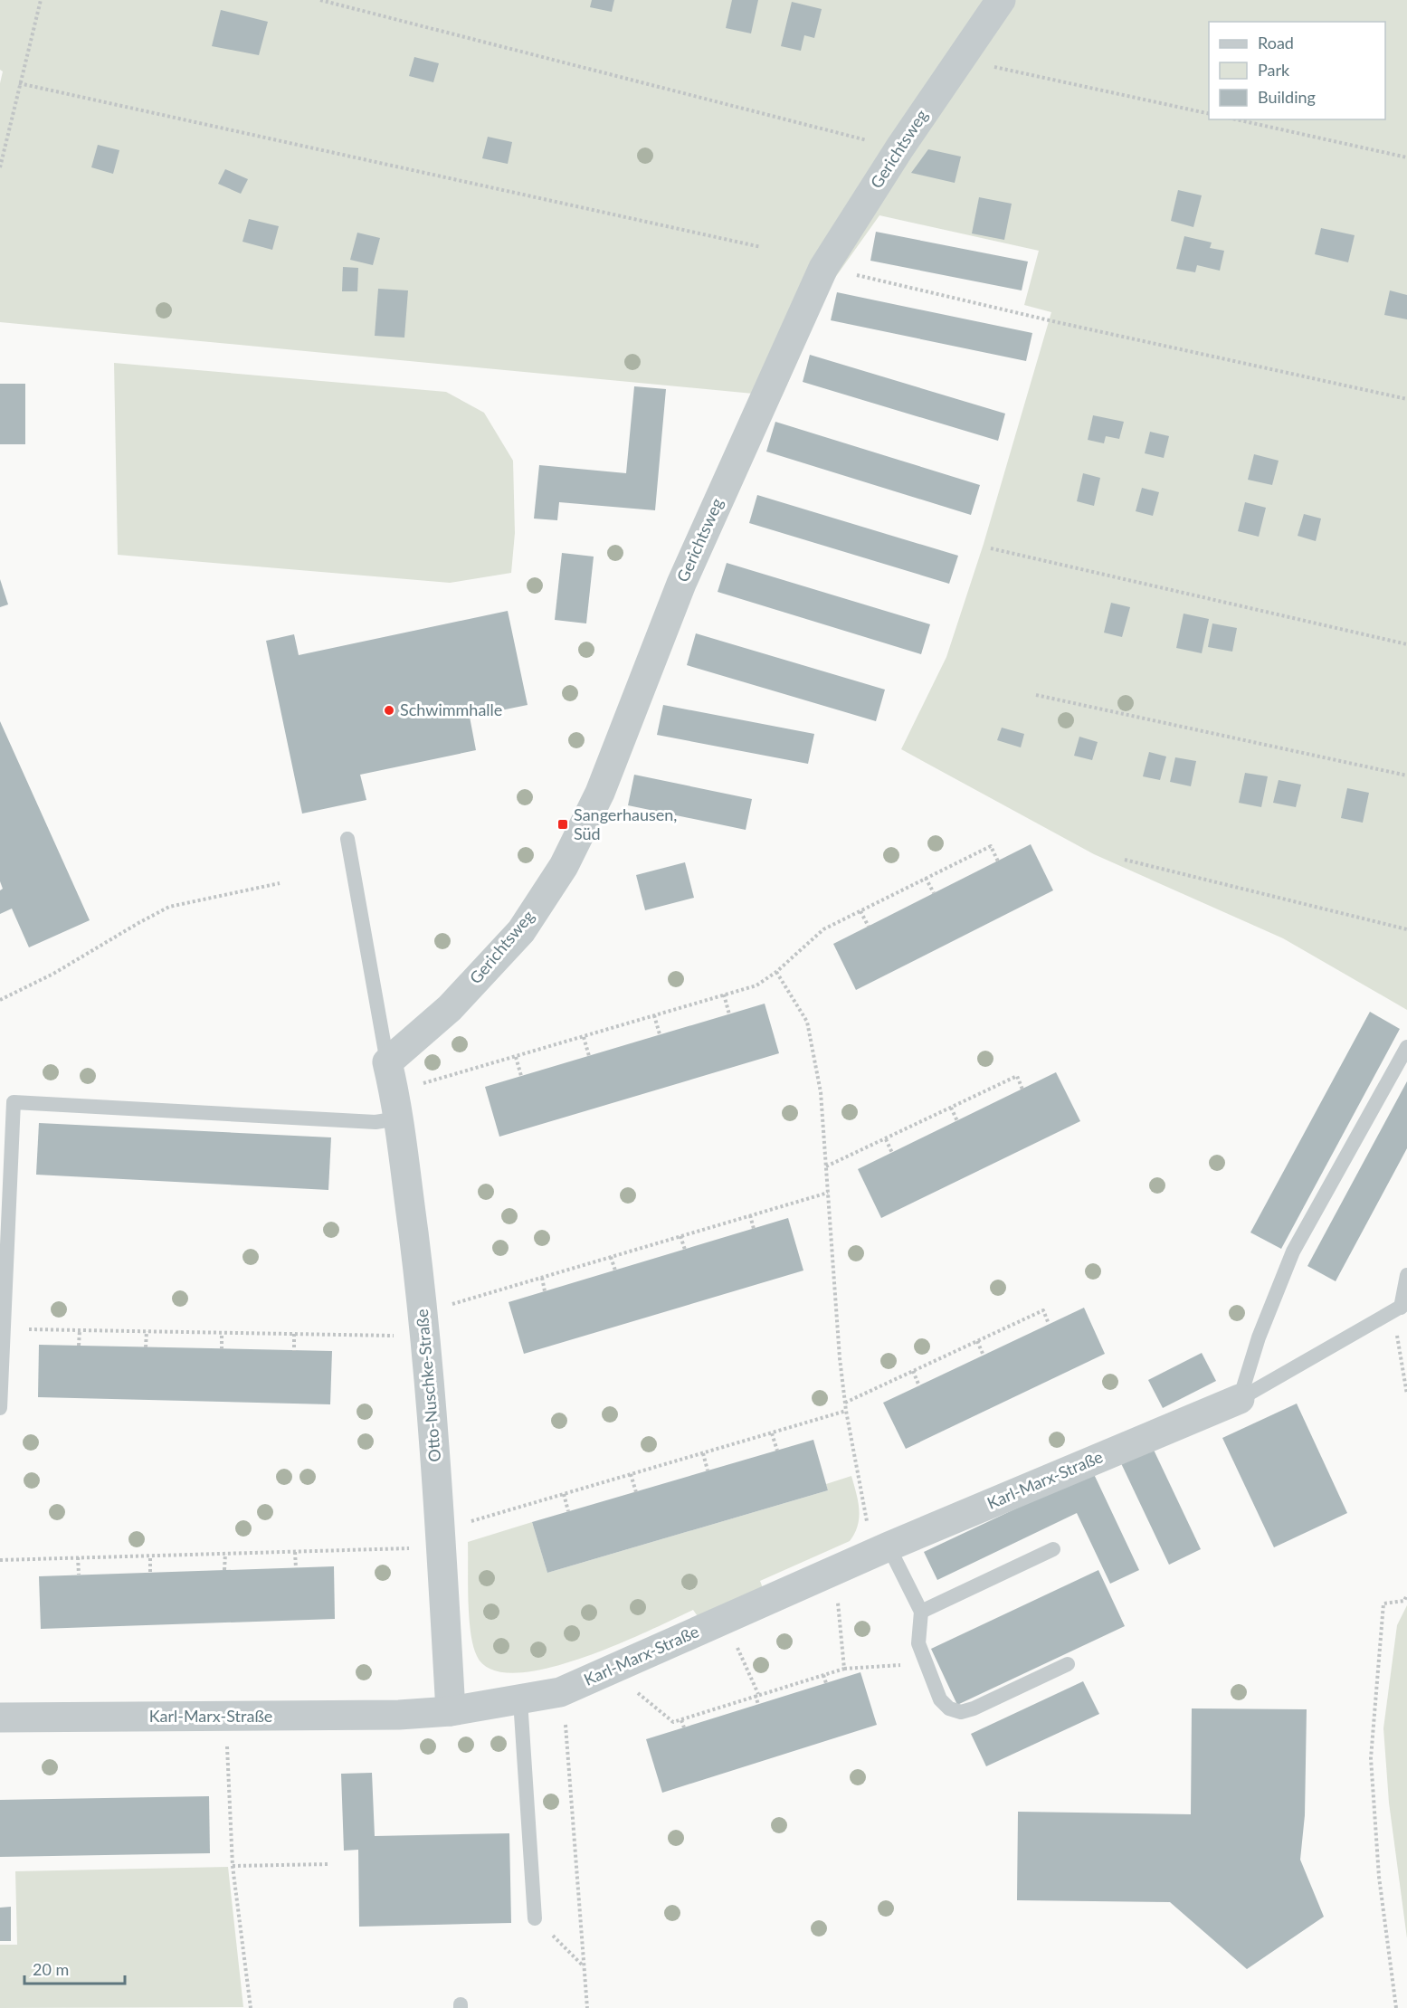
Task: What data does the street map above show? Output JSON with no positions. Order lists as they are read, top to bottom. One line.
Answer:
{"streets":{"street":["Gerichtsweg","Otto-Nuschke-Straße","Karl-Marx-Straße"]},"crossings":[["Gerichtsweg","Otto-Nuschke-Straße"],["Otto-Nuschke-Straße","Karl-Marx-Straße"]],"places":{"other":["Schwimmhalle"],"transit":["Sangerhausen, Süd"]},"legend":["Road","Park","Building"],"scale_bar":"20 m"}
